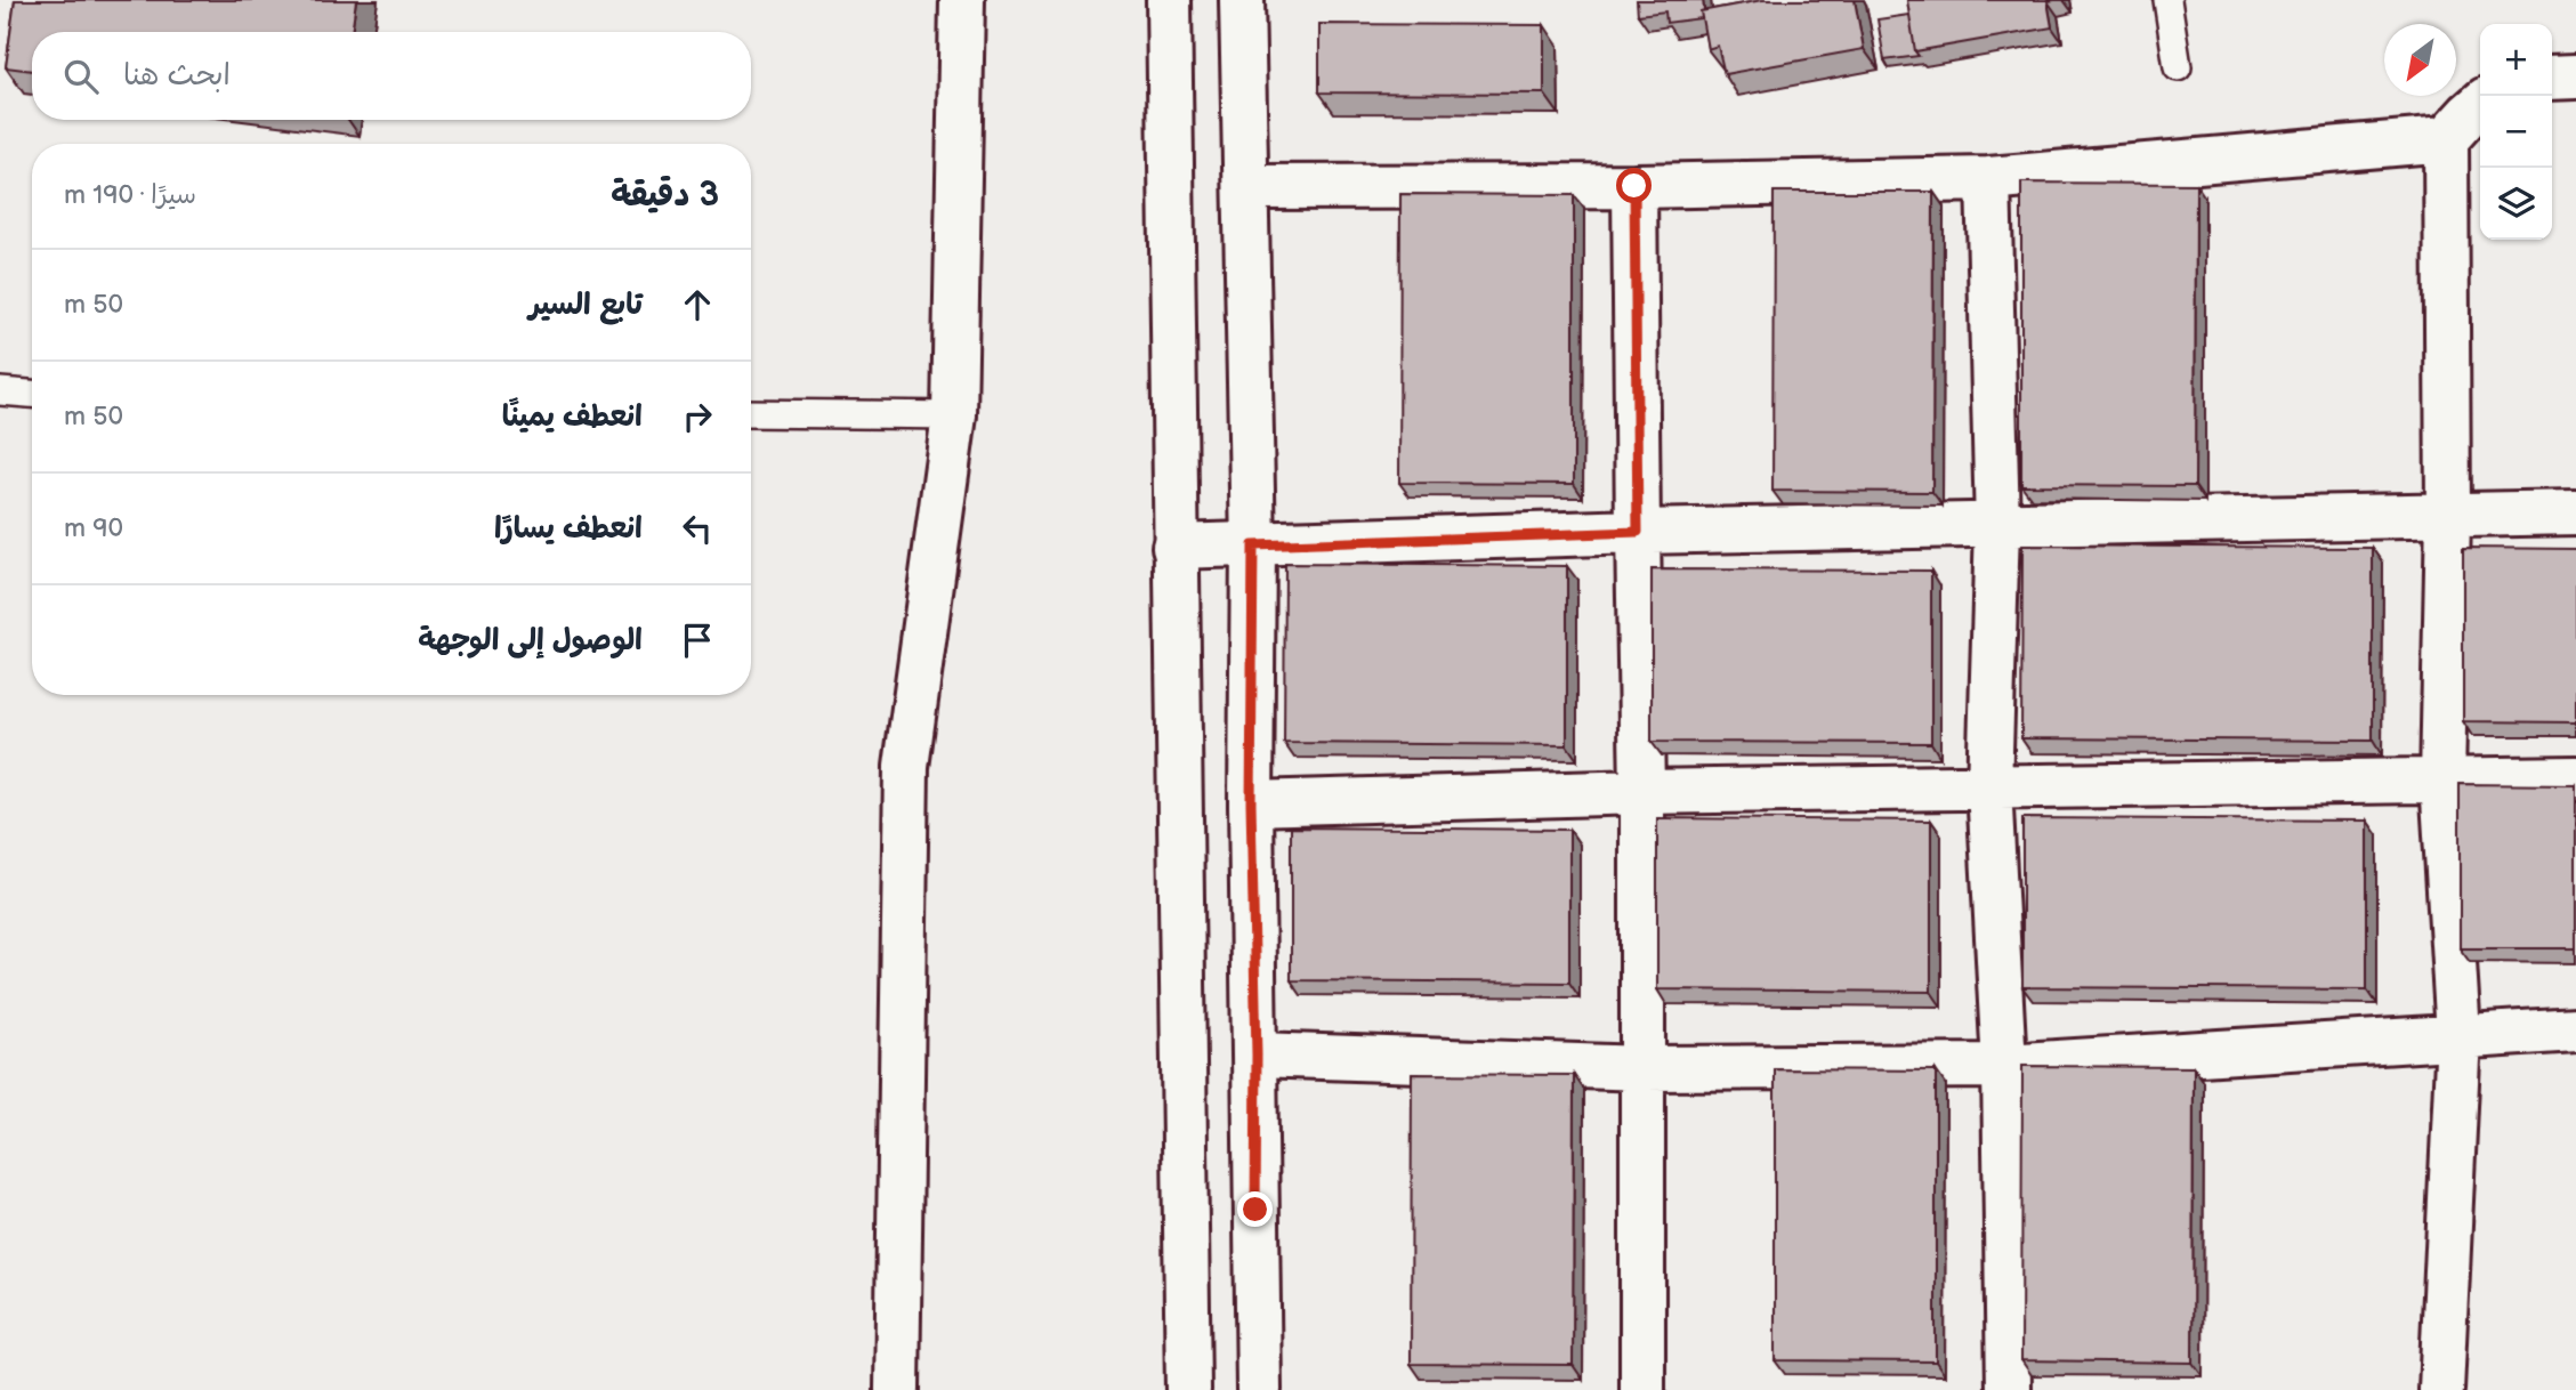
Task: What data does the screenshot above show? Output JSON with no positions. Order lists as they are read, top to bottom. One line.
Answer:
{"north":"bottom left","page":{"map_buttons":["+","−"],"search":"ابحث هنا","heading":["3 دقيقة","سيرًا · 190 m"],"list":[["تابع السير","50 m"],["انعطف يمينًا","50 m"],["انعطف يسارًا","90 m"],"الوصول إلى الوجهة"]}}
